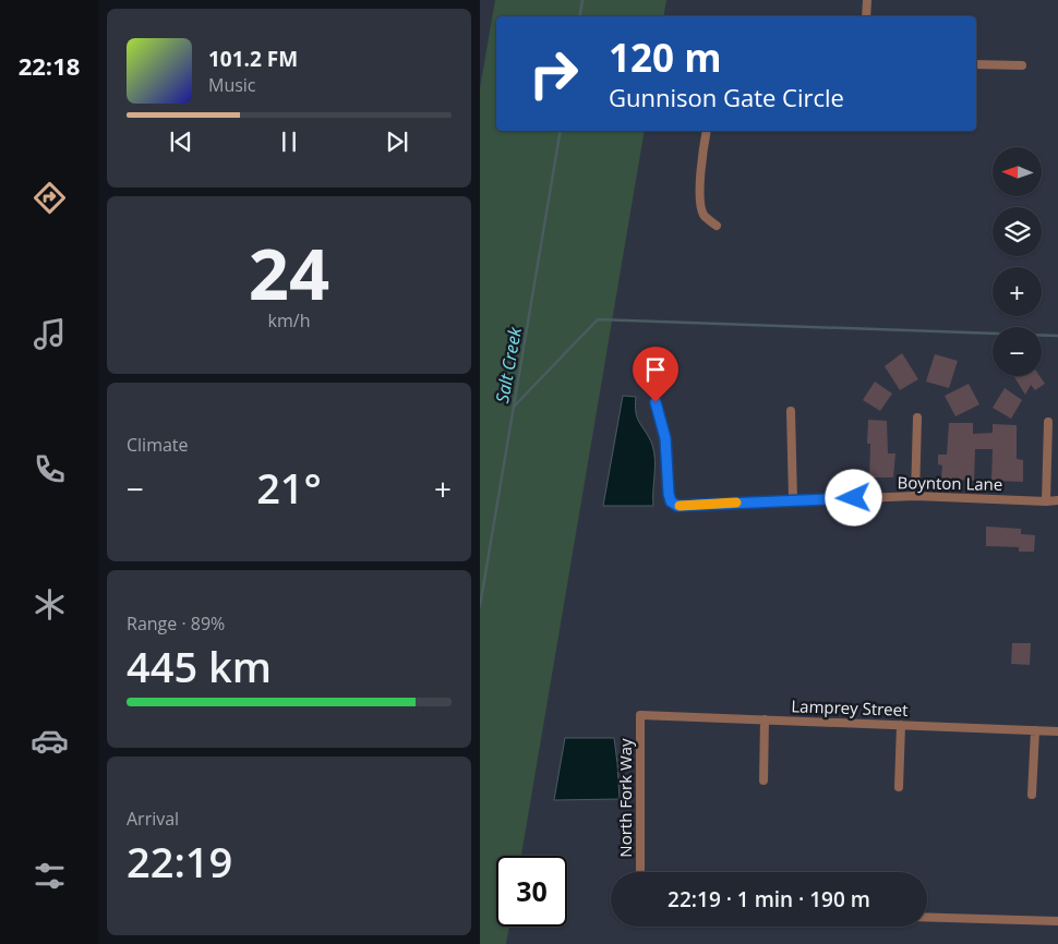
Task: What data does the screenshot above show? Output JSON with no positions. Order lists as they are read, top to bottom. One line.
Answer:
{"streets":{"street":["Boynton Lane","Lamprey Street","North Fork Way"]},"crossings":[["Lamprey Street","North Fork Way"]],"water":["Salt Creek"],"north":"left","page":{"tabs":"22:18","turn":["120 m","Gunnison Gate Circle"],"song":["101.2 FM","Music"],"map_buttons":["+","−"],"tile":[["24","km/h"],"Climate",["Range · 89%","445 km"],["Arrival","22:19"]],"heat":["−","21°","+"],"limit":"30","trip":"22:19 · 1 min · 190 m"}}
